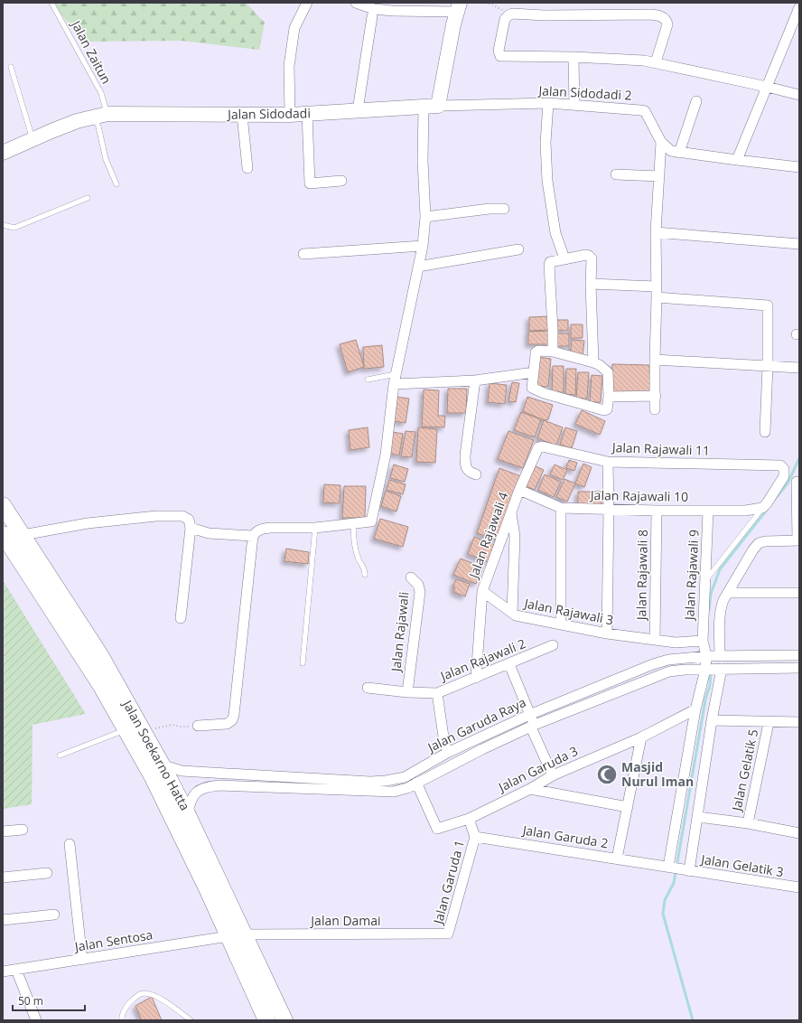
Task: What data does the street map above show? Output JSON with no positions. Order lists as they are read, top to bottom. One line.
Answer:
{"streets":{"main road":["Jalan Soekarno Hatta"],"street":["Jalan Sidodadi 2","Jalan Sidodadi","Jalan Rajawali 11","Jalan Rajawali 10","Jalan Rajawali 4","Jalan Rajawali 8","Jalan Rajawali 9","Jalan Rajawali 3","Jalan Rajawali","Jalan Rajawali 2","Jalan Garuda Raya","Jalan Garuda 3","Jalan Gelatik 5","Jalan Garuda 2","Jalan Gelatik 3","Jalan Garuda 1","Jalan Damai","Jalan Sentosa"],"lane":["Jalan Zaitun"]},"crossings":[["Jalan Zaitun","Jalan Sidodadi"],["Jalan Sidodadi 2","Jalan Sidodadi"],["Jalan Rajawali 11","Jalan Rajawali 10"],["Jalan Rajawali 11","Jalan Rajawali 4"],["Jalan Rajawali 10","Jalan Rajawali 4"],["Jalan Rajawali 10","Jalan Rajawali 8"],["Jalan Rajawali 10","Jalan Rajawali 9"],["Jalan Rajawali 4","Jalan Rajawali 3"],["Jalan Rajawali 8","Jalan Rajawali 3"],["Jalan Rajawali 9","Jalan Rajawali 3"],["Jalan Rajawali 9","Jalan Garuda Raya"],["Jalan Rajawali 2","Jalan Garuda Raya"],["Jalan Garuda Raya","Jalan Soekarno Hatta"],["Jalan Garuda Raya","Jalan Garuda 3"],["Jalan Soekarno Hatta","Jalan Damai"],["Jalan Soekarno Hatta","Jalan Sentosa"],["Jalan Garuda 2","Jalan Gelatik 3"],["Jalan Garuda 2","Jalan Garuda 1"],["Jalan Garuda 1","Jalan Damai"]],"places":{"mosque":["Masjid Nurul Iman"]},"scale_bar":"50 m"}
